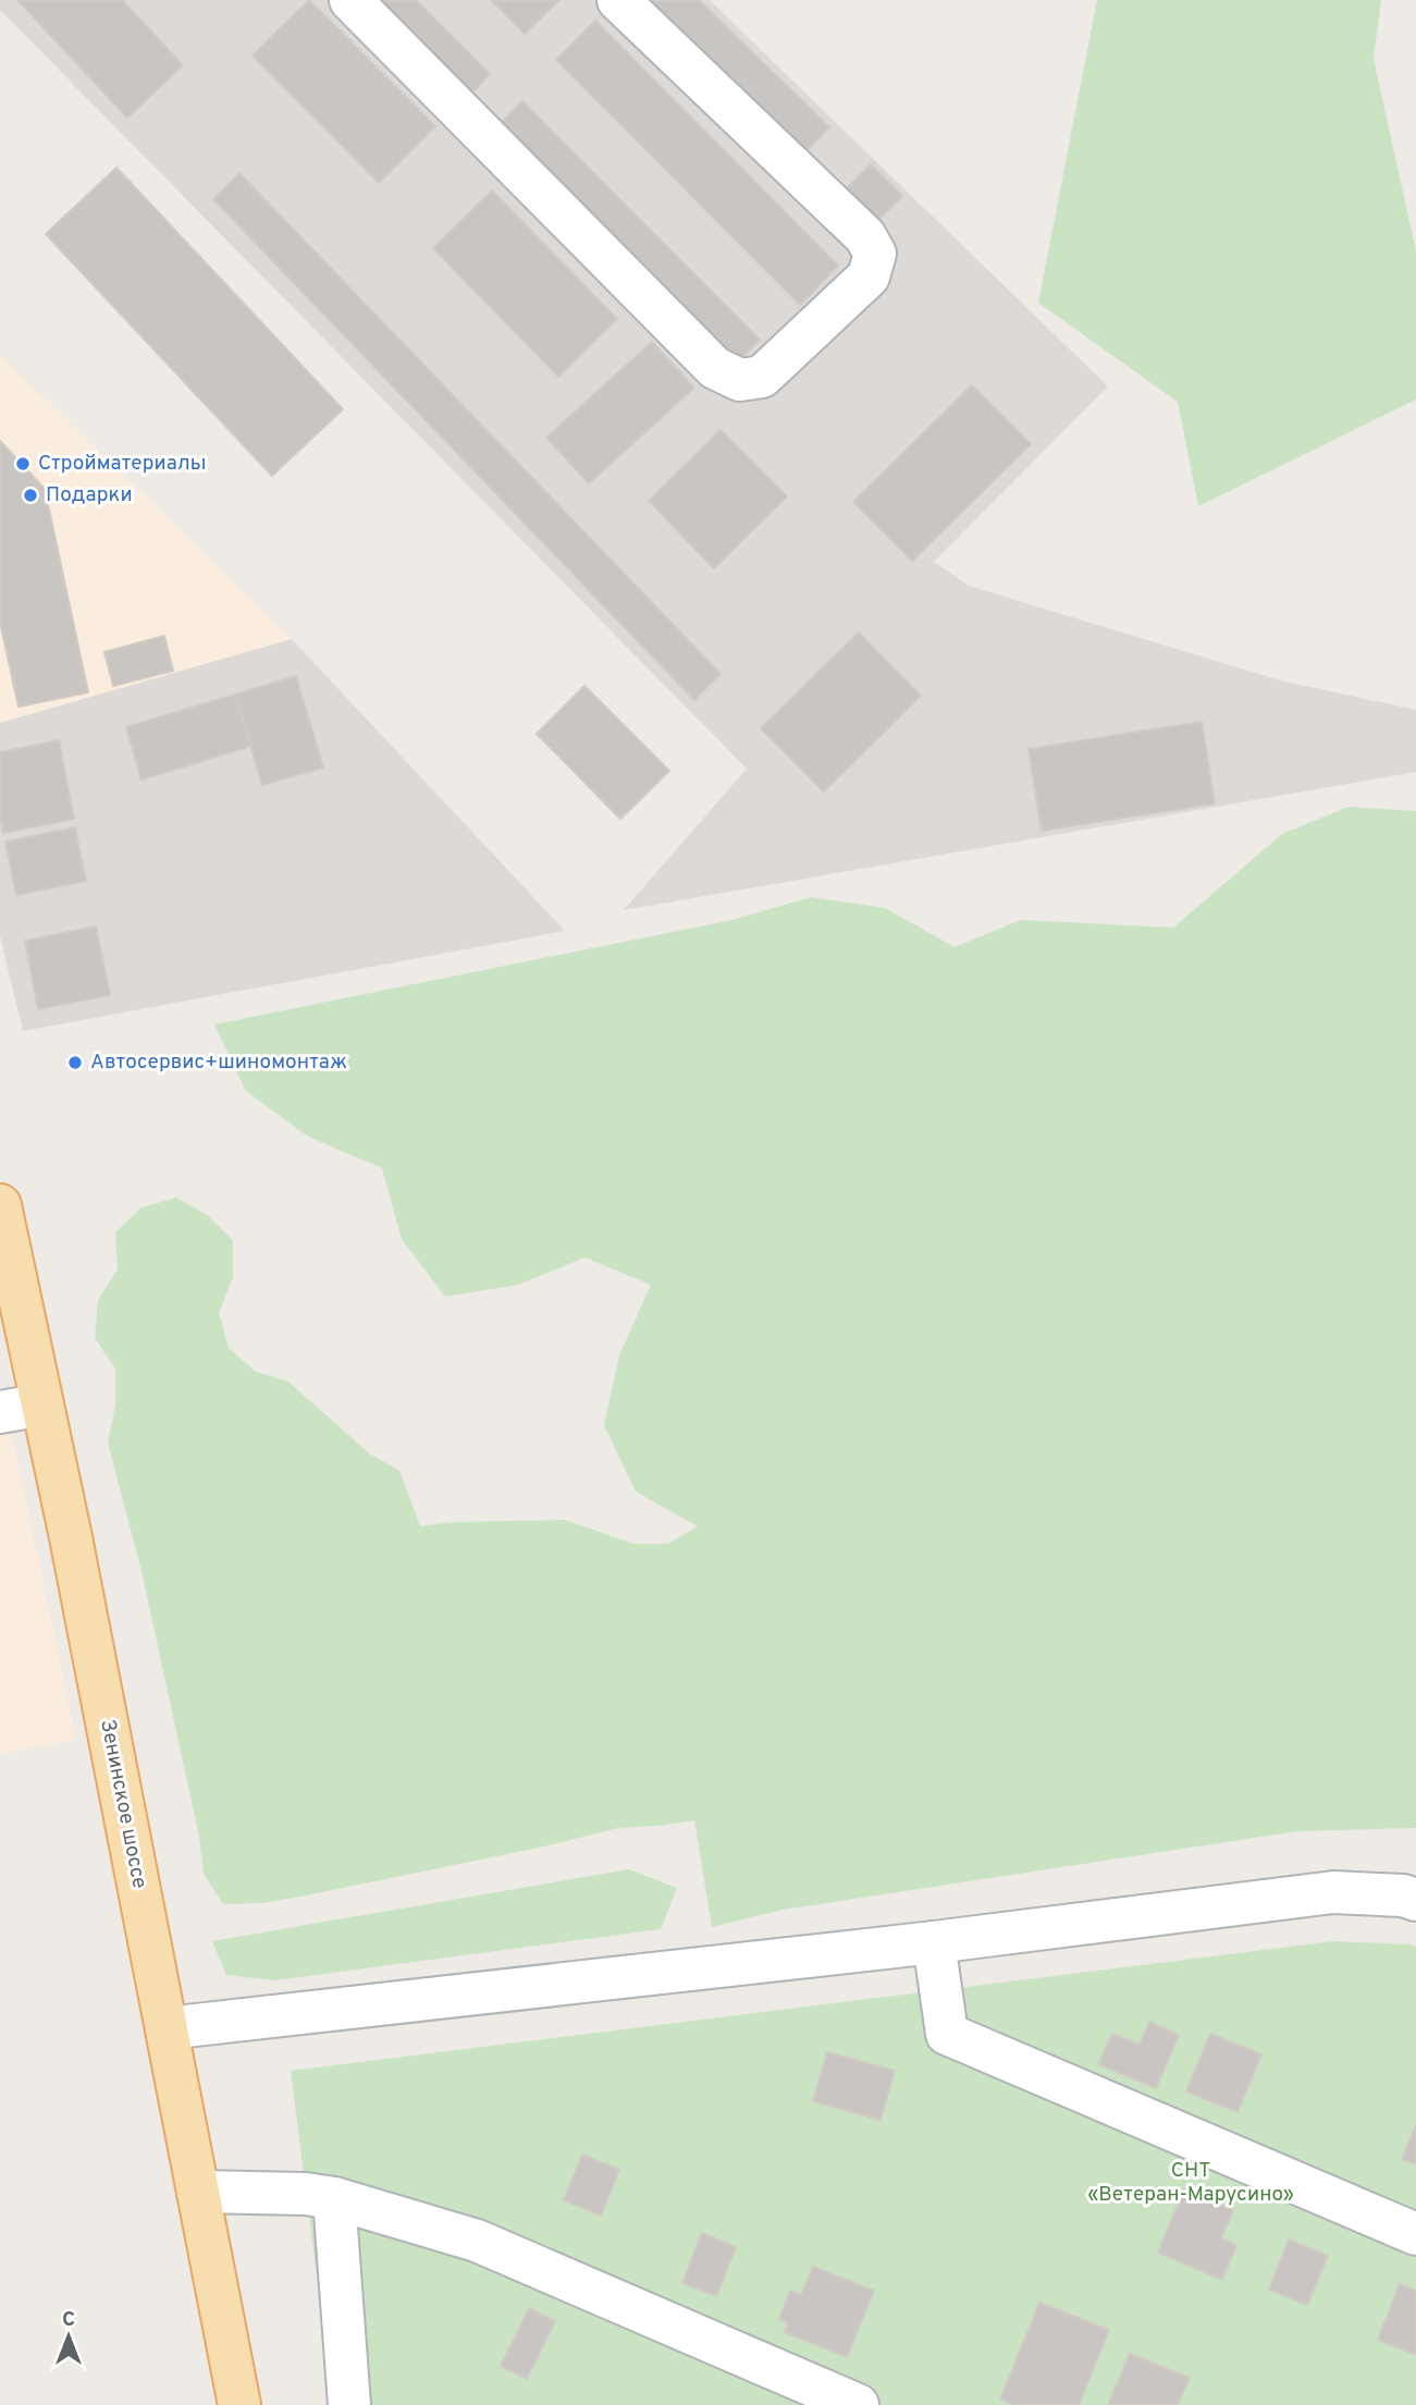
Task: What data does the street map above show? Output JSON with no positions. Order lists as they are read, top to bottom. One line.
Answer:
{"streets":{"main road":["Зенинское шоссе"]},"parks":["СНТ «Ветеран-Марусино»"],"places":["Стройматериалы","Подарки","Автосервис+шиномонтаж"],"north":"top"}
